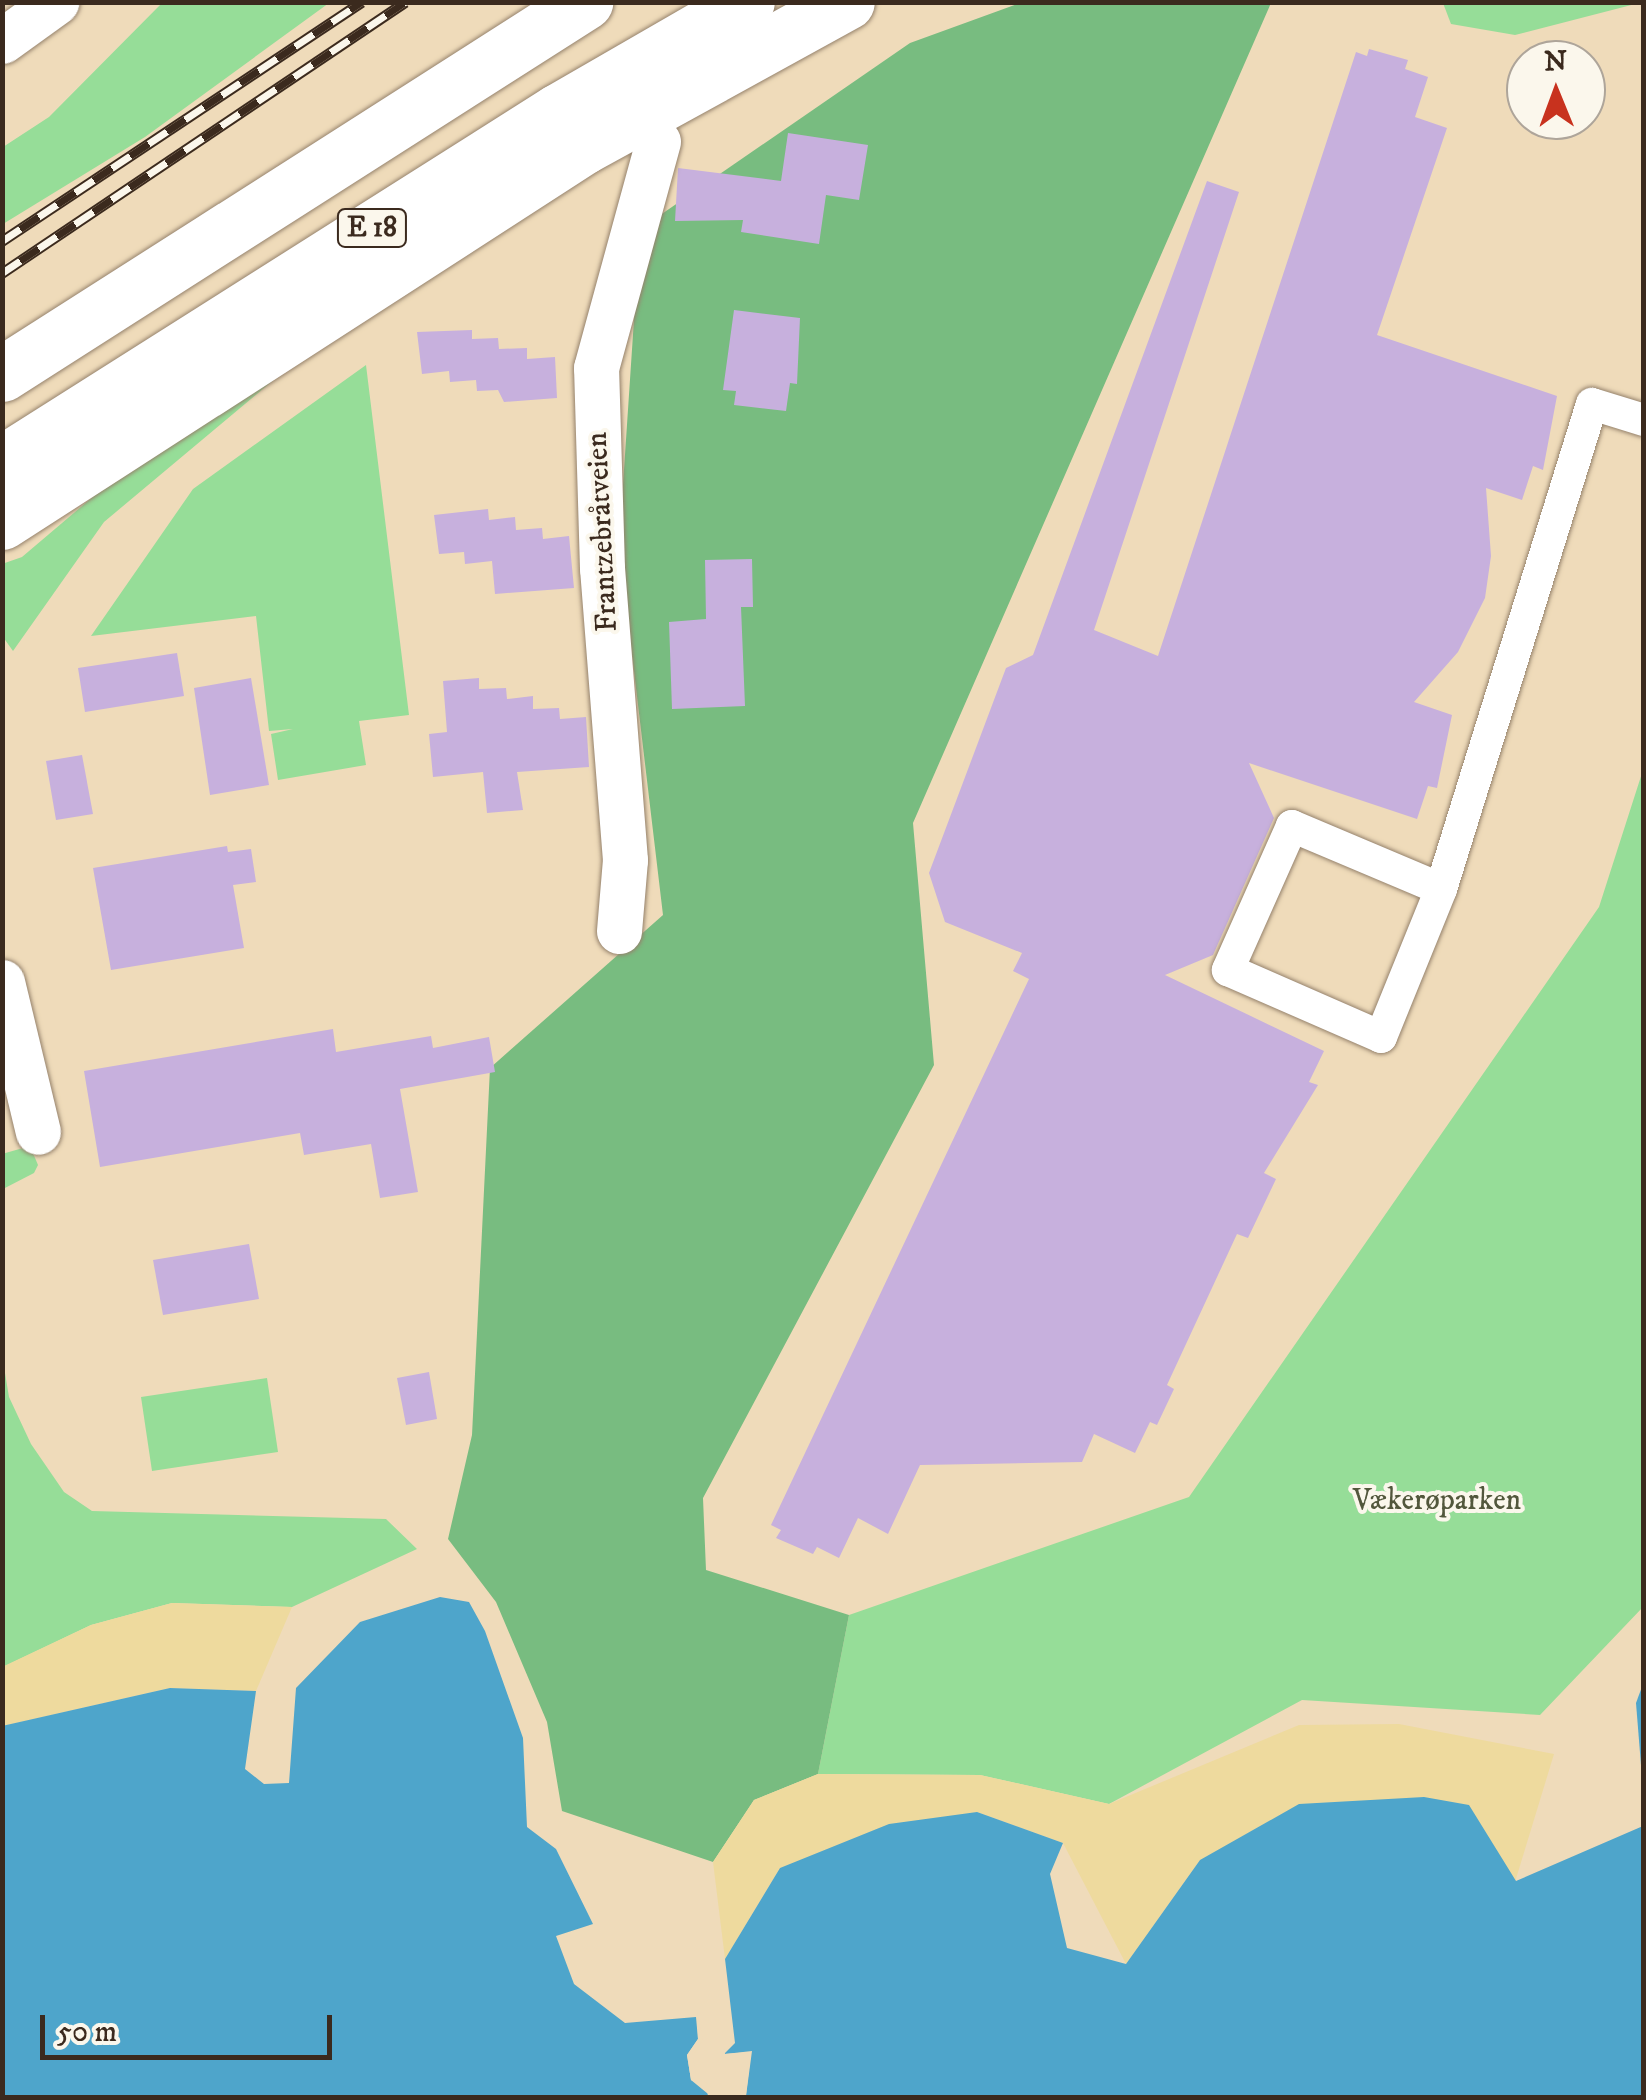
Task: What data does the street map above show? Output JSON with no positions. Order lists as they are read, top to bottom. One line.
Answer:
{"streets":{"highway":["E 18"],"street":["Frantzebråtveien"]},"parks":["Vækerøparken"],"scale_bar":"50 m","north":"top"}
